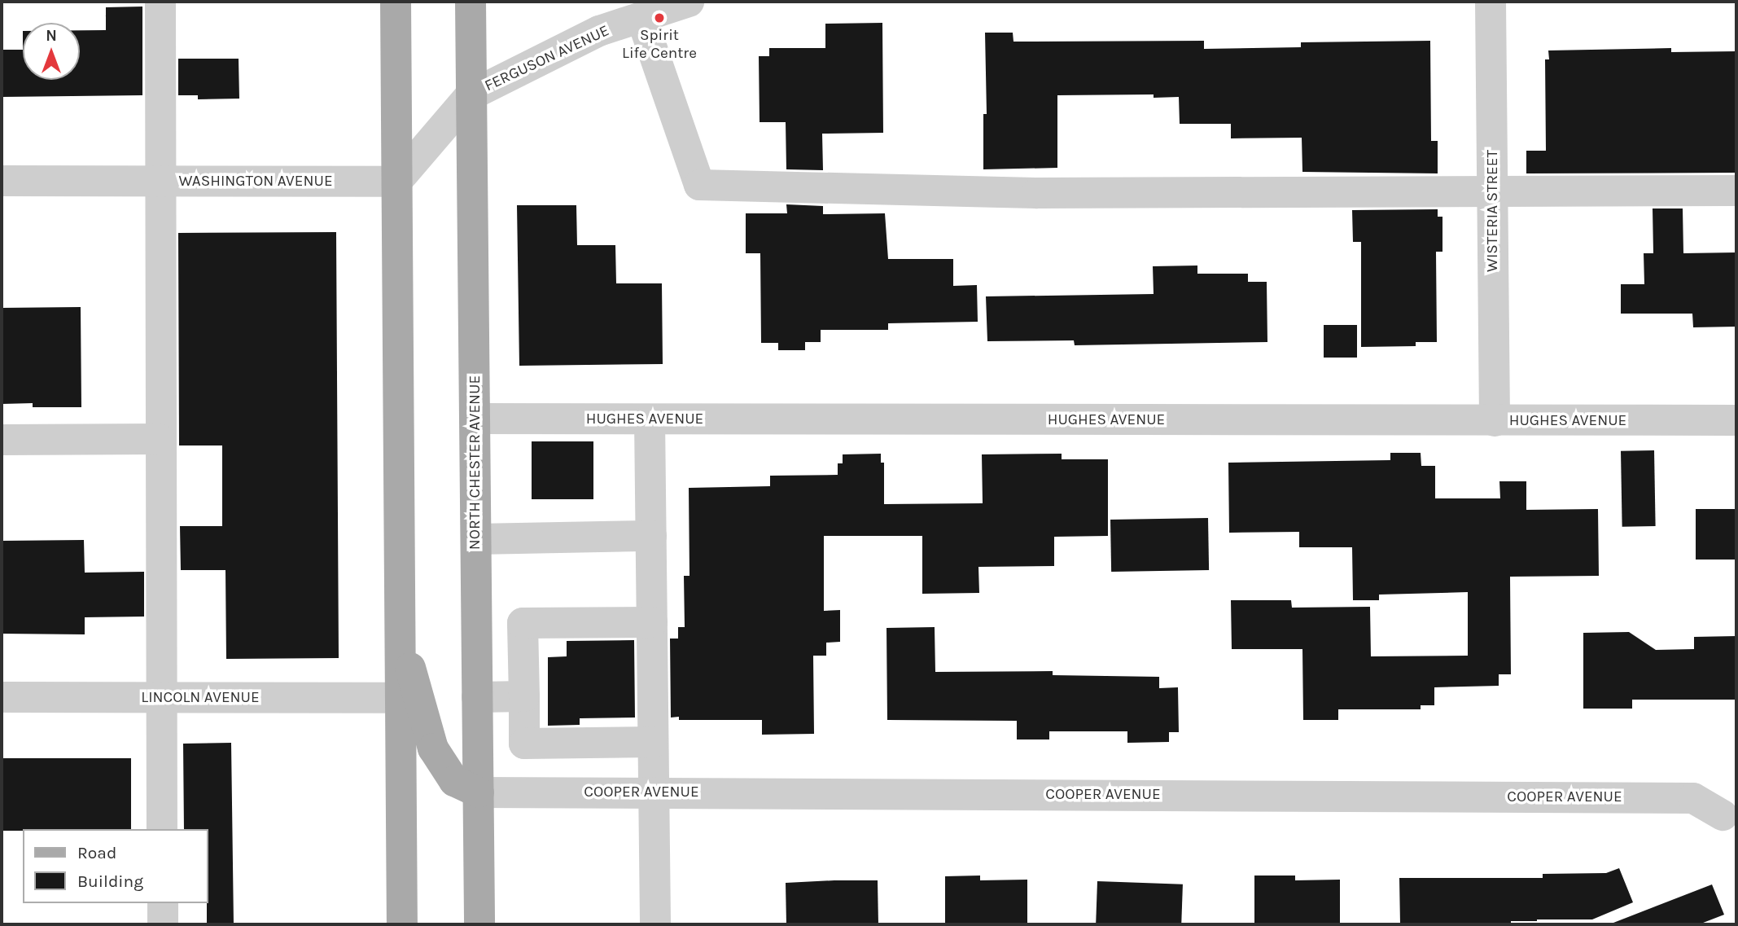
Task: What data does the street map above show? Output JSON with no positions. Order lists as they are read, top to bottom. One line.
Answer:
{"streets":{"main road":["NORTH CHESTER AVENUE"],"street":["FERGUSON AVENUE","WASHINGTON AVENUE","WISTERIA STREET","HUGHES AVENUE","LINCOLN AVENUE","COOPER AVENUE"]},"crossings":[["FERGUSON AVENUE","NORTH CHESTER AVENUE"],["WISTERIA STREET","HUGHES AVENUE"],["HUGHES AVENUE","NORTH CHESTER AVENUE"],["NORTH CHESTER AVENUE","COOPER AVENUE"]],"places":["Spirit Life Centre"],"legend":["Road","Building"],"north":"top"}
